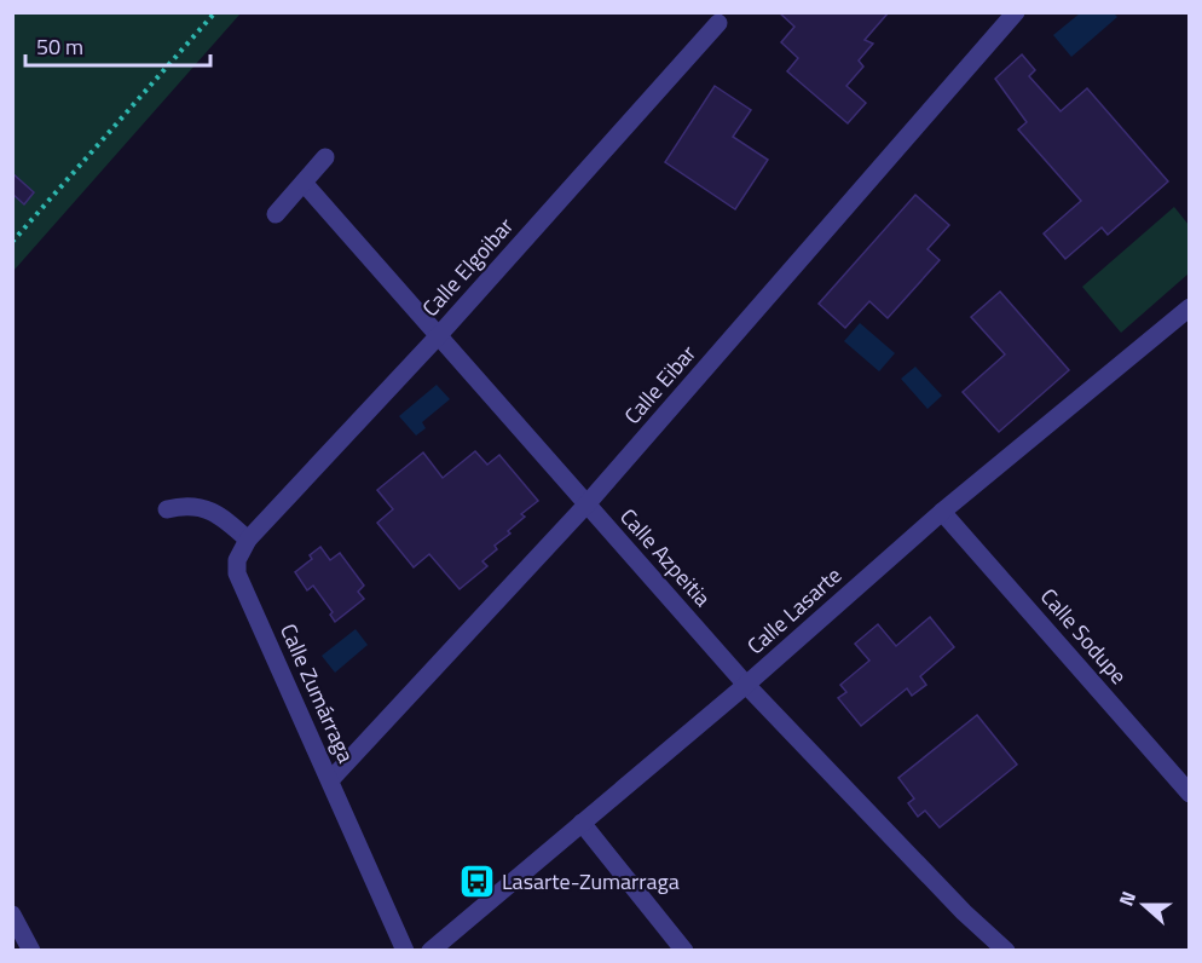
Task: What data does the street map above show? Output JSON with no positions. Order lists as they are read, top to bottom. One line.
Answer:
{"streets":{"street":["Calle Elgoibar","Calle Eibar","Calle Azpeitia","Calle Lasarte","Calle Sodupe","Calle Zumárraga"]},"crossings":[["Calle Elgoibar","Calle Azpeitia"],["Calle Elgoibar","Calle Zumárraga"],["Calle Eibar","Calle Azpeitia"],["Calle Eibar","Calle Zumárraga"],["Calle Azpeitia","Calle Lasarte"],["Calle Lasarte","Calle Sodupe"]],"places":{"bus stop":["Lasarte-Zumarraga"]},"scale_bar":"50 m","north":"left"}
